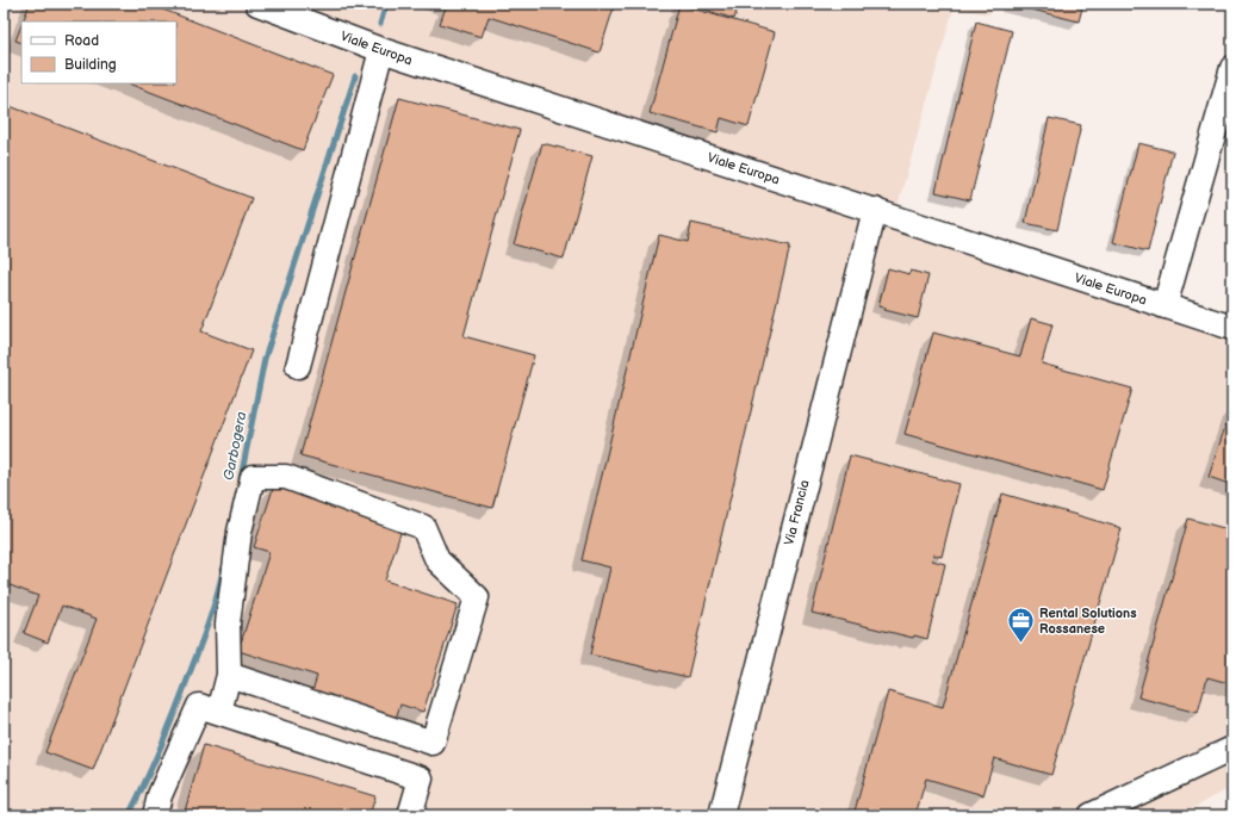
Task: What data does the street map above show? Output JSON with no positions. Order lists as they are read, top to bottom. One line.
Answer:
{"streets":{"street":["Viale Europa","Via Francia"]},"crossings":[["Viale Europa","Via Francia"]],"water":["Garbogera"],"places":{"office":["Rental Solutions Rossanese"]},"legend":["Road","Building"]}
